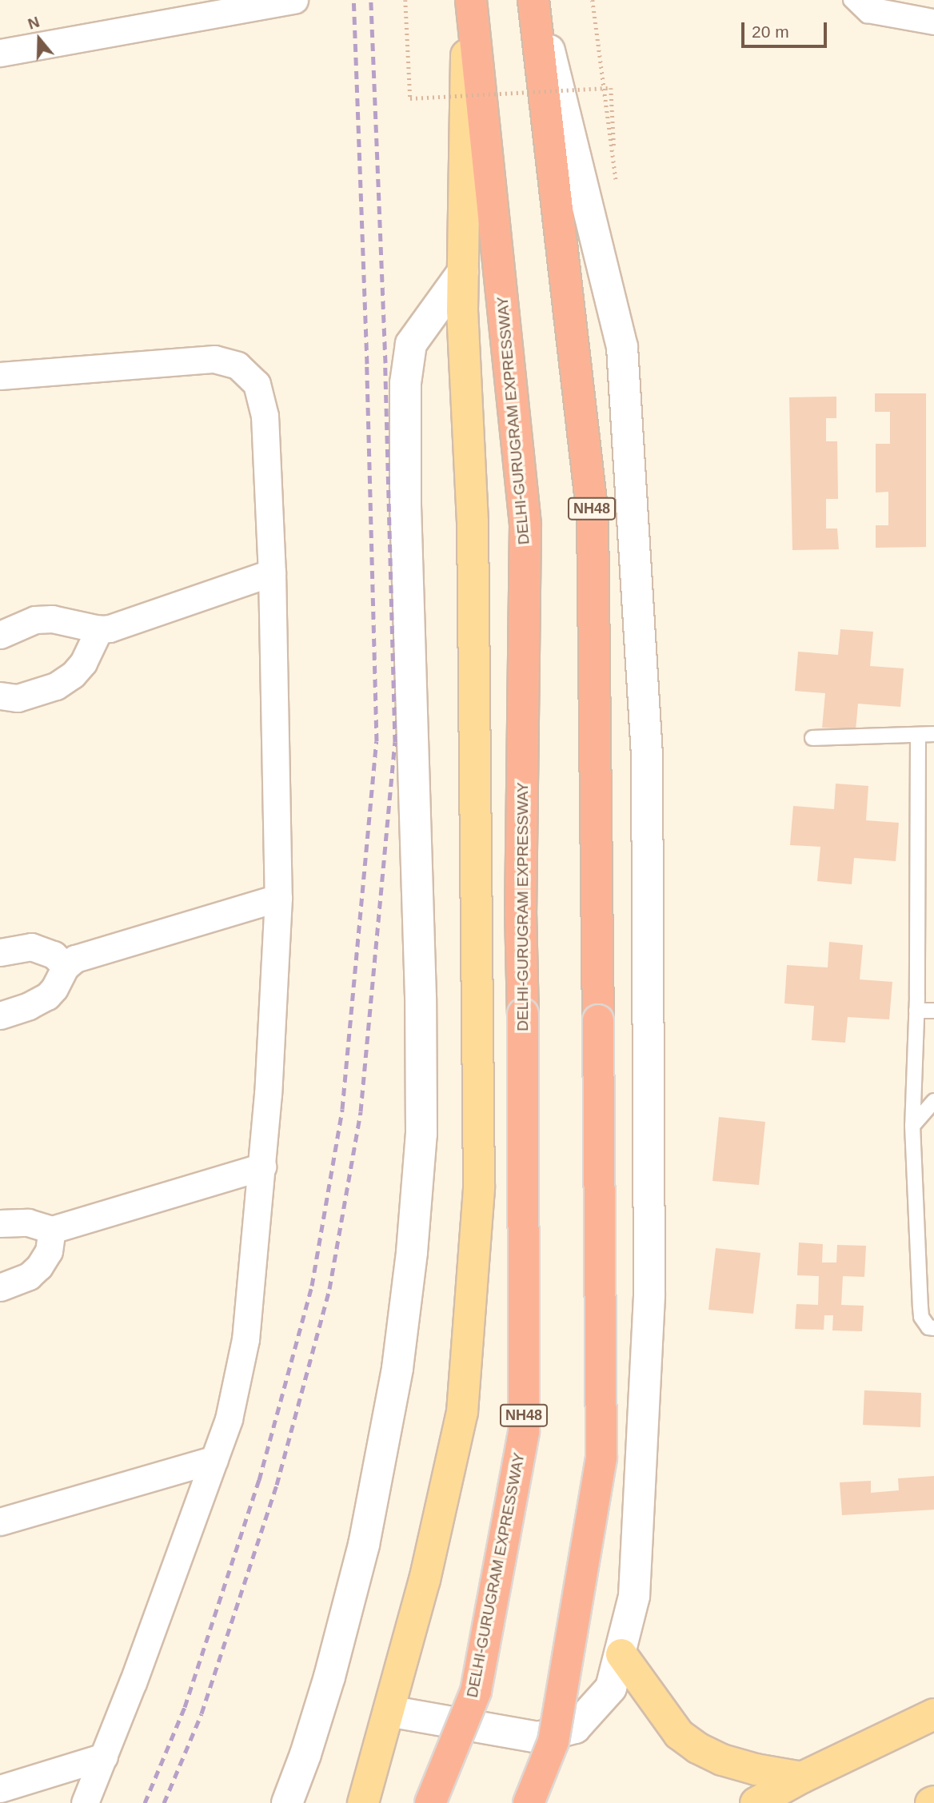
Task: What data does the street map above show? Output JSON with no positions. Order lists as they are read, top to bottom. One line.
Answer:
{"streets":{"highway":["DELHI-GURUGRAM EXPRESSWAY","NH48"]},"scale_bar":"20 m","north":"top"}
